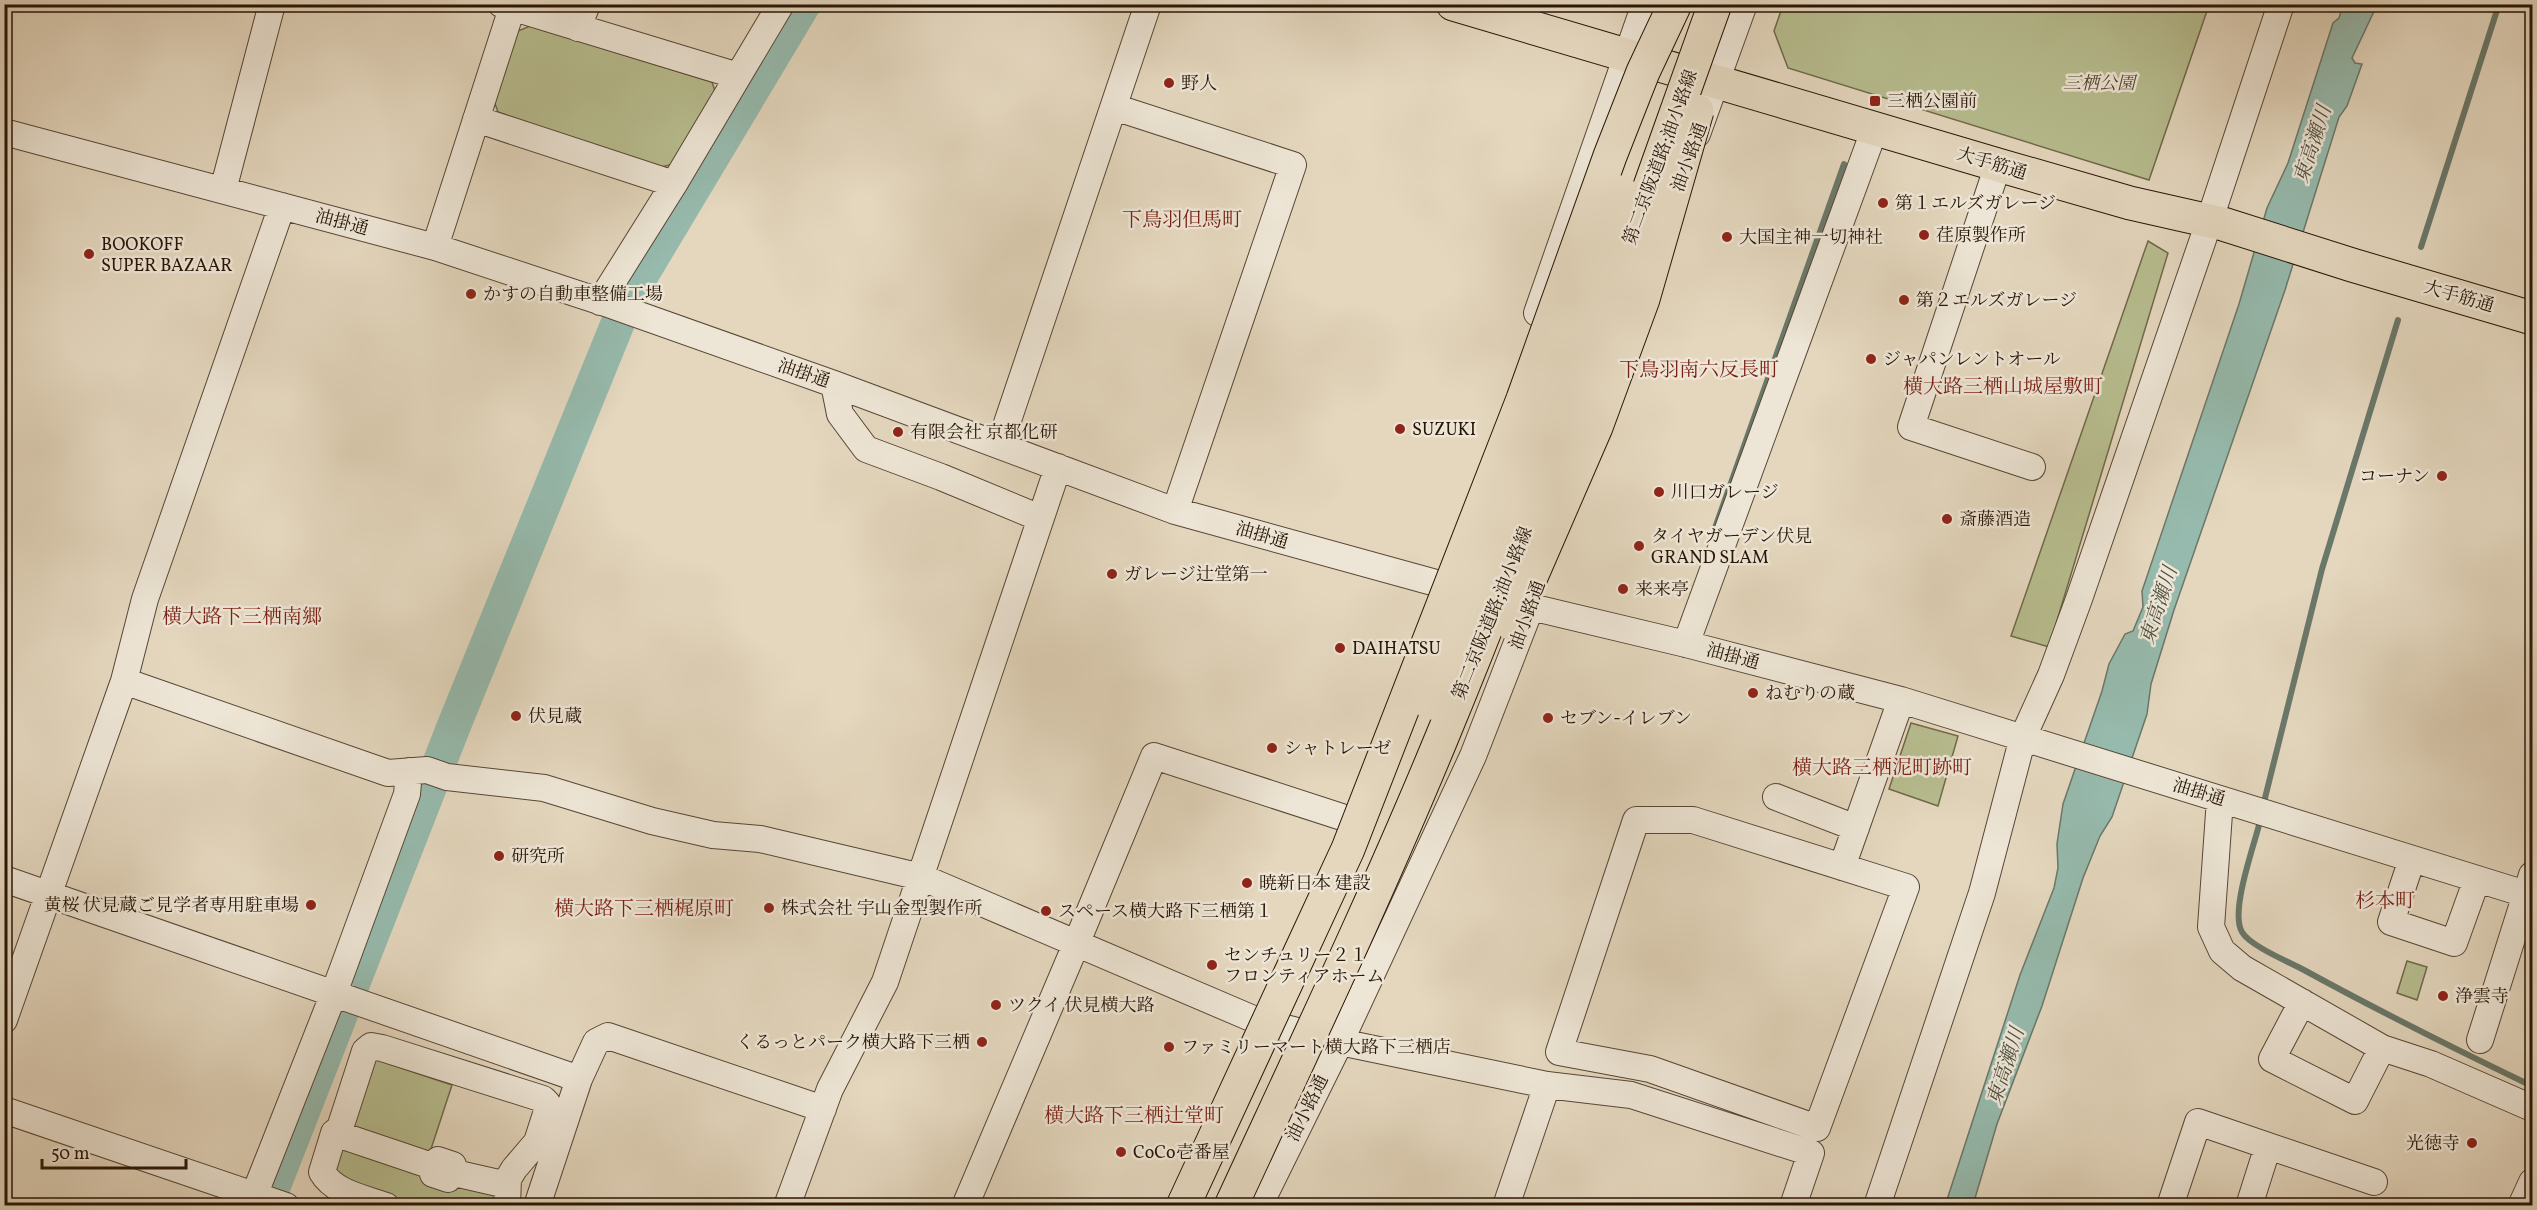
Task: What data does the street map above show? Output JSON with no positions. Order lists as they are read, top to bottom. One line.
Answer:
{"streets":{"main road":["第二京阪道路;油小路線","大手筋通"],"street":["油小路通","油掛通"]},"crossings":[["油小路通","大手筋通"],["油小路通","油掛通"]],"districts":["下鳥羽但馬町","下鳥羽南六反長町","横大路三栖山城屋敷町","横大路下三栖南郷","横大路三栖泥町跡町","杉本町","横大路下三栖梶原町","横大路下三栖辻堂町"],"water":["東高瀬川"],"parks":["三栖公園"],"places":{"other":["野人","第１エルズガレージ","荏原製作所","大国主神一切神社","BOOKOFF SUPER BAZAAR","かすの自動車整備工場","第２エルズガレージ","ジャパンレントオール","SUZUKI","有限会社 京都化研","コーナン","川口ガレージ","斎藤酒造","タイヤガーデン伏見 GRAND SLAM","ガレージ辻堂第一","来来亭","DAIHATSU","ねむりの蔵","伏見蔵","セブン-イレブン","シャトレーゼ","研究所","暁新日本 建設","黄桜 伏見蔵ご見学者専用駐車場","株式会社 宇山金型製作所","スペース横大路下三栖第１","センチュリー２１ フロンティアホーム","浄雲寺","ツクイ 伏見横大路","くるっとパーク横大路下三栖","ファミリーマート横大路下三栖店","光徳寺","CoCo壱番屋"],"transit":["三栖公園前"]},"scale_bar":"50 m"}
